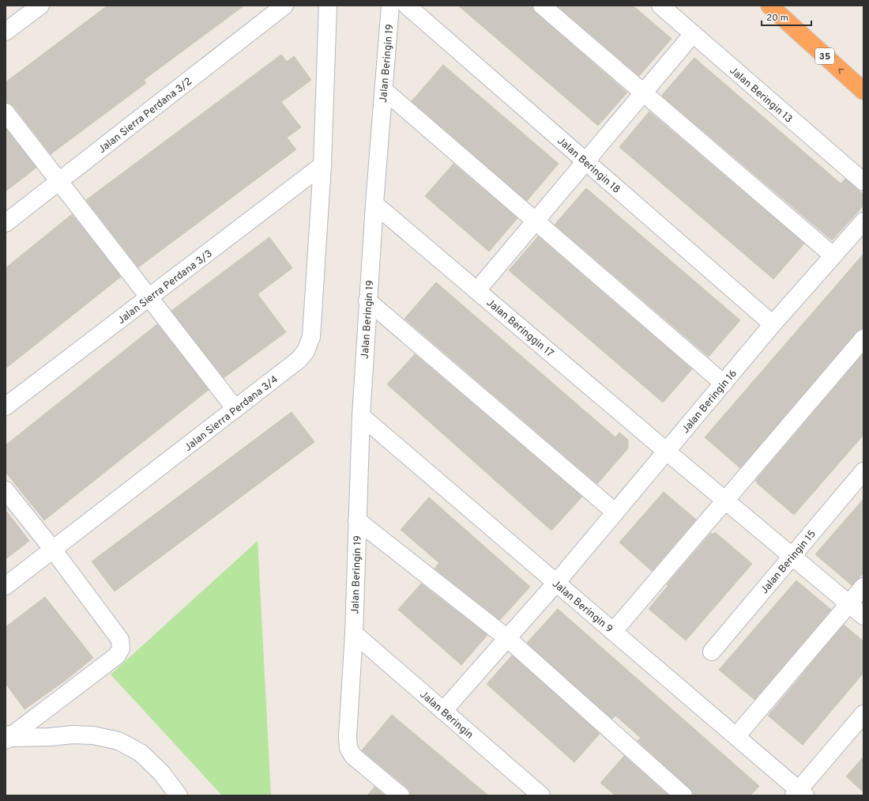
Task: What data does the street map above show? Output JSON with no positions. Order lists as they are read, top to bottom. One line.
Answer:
{"streets":{"highway":["35"],"street":["Jalan Beringin 19","Jalan Beringin 13","Jalan Sierra Perdana 3/2","Jalan Beringin 18","Jalan Sierra Perdana 3/3","Jalan Beringgin 17","Jalan Beringin 16","Jalan Sierra Perdana 3/4","Jalan Beringin 15","Jalan Beringin 9","Jalan Beringin"]},"crossings":[["Jalan Beringin 19","Jalan Beringgin 17"],["Jalan Beringin 19","Jalan Beringin 9"],["Jalan Beringin 19","Jalan Beringin"],["Jalan Beringin 18","Jalan Beringin 16"],["Jalan Sierra Perdana 3/3","Jalan Sierra Perdana 3/4"],["Jalan Beringgin 17","Jalan Beringin 16"],["Jalan Beringgin 17","Jalan Beringin 15"],["Jalan Beringin 16","Jalan Beringin 9"],["Jalan Beringin 16","Jalan Beringin"]],"scale_bar":"20 m"}
